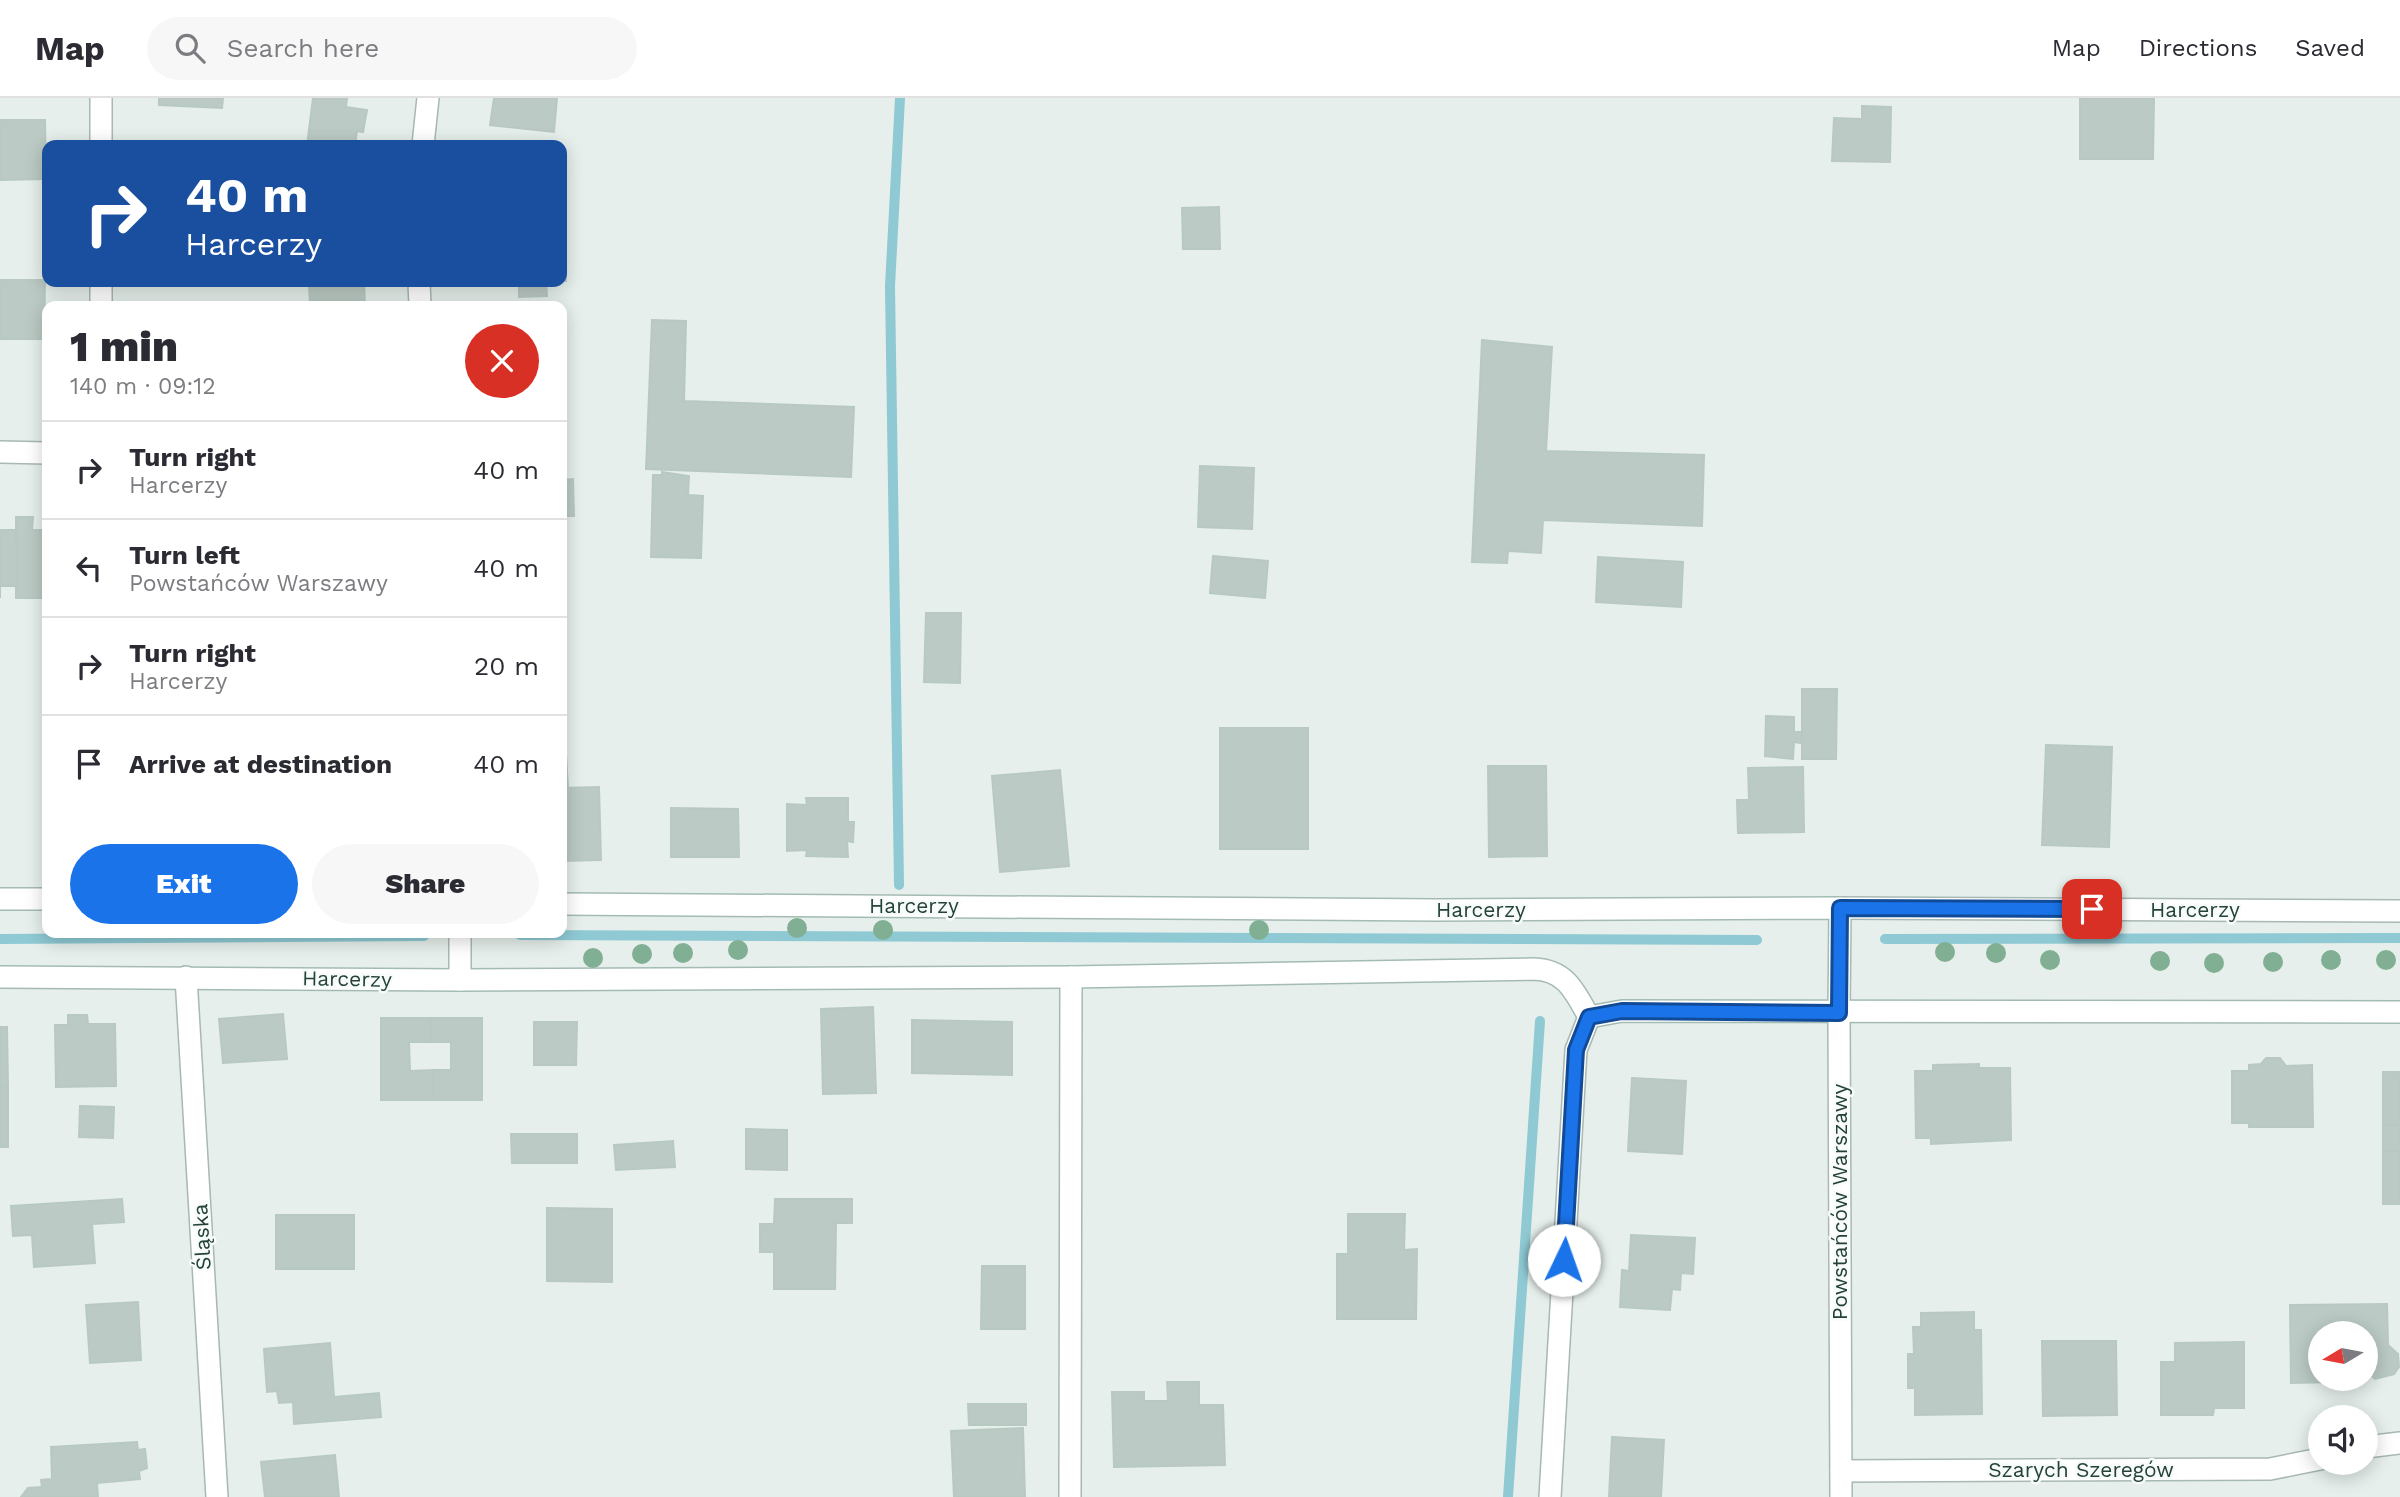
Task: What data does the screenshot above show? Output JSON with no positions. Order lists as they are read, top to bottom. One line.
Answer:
{"streets":{"street":["Harcerzy","Powstańców Warszawy","Śląska","Szarych Szeregów"]},"crossings":[["Harcerzy","Powstańców Warszawy"],["Harcerzy","Śląska"],["Powstańców Warszawy","Szarych Szeregów"]],"north":"left","page":{"header":"Map","search":"Search here","nav":["Map","Directions","Saved"],"turn":["40 m","Harcerzy"],"heading":["1 min","140 m · 09:12"],"list":[{"name":"Turn right","note":"Harcerzy","value":"40 m"},{"name":"Turn left","note":"Powstańców Warszawy","value":"40 m"},{"name":"Turn right","note":"Harcerzy","value":"20 m"},{"name":"Arrive at destination","value":"40 m"}],"buttons":["Exit","Share"]}}
